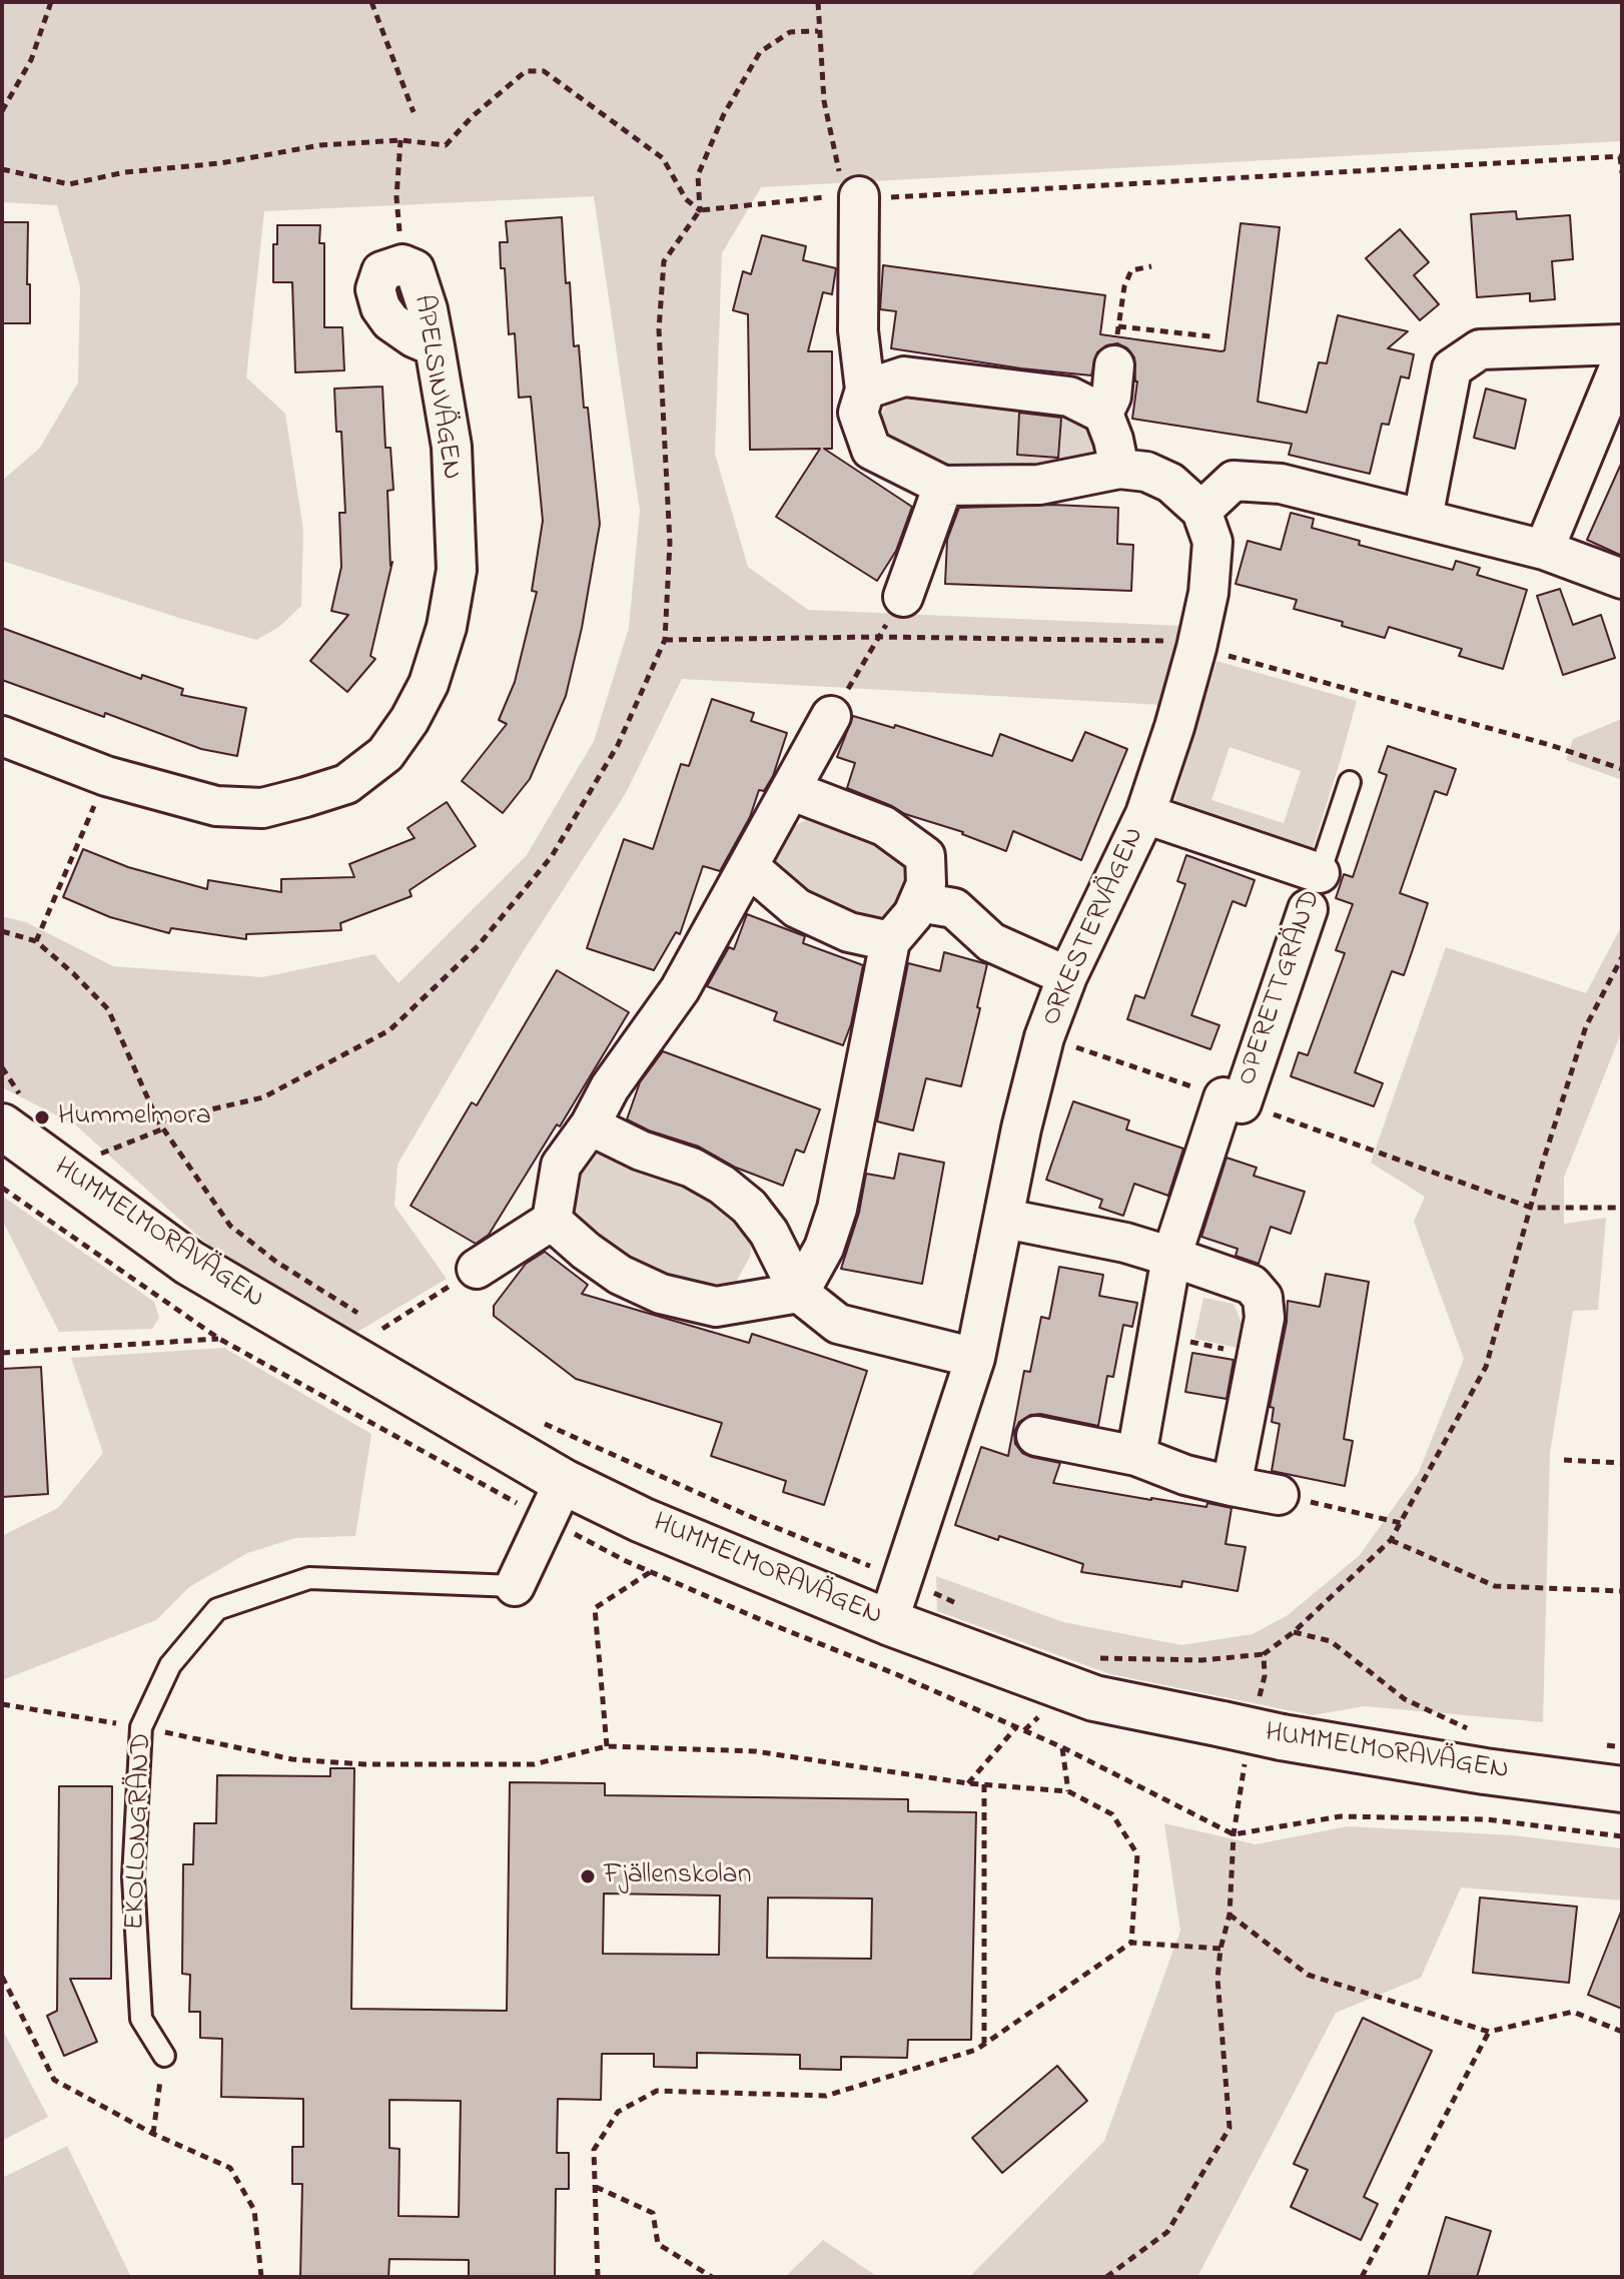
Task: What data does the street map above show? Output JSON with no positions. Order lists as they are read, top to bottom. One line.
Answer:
{"streets":{"street":["APELSINVÄGEN","ORKESTERVÄGEN","OPERETTGRÄND","HUMMELMORAVÄGEN","EKOLLONGRÄND"]},"crossings":[["ORKESTERVÄGEN","OPERETTGRÄND"],["ORKESTERVÄGEN","HUMMELMORAVÄGEN"],["HUMMELMORAVÄGEN","EKOLLONGRÄND"]],"places":["Hummelmora","Fjällenskolan"]}
